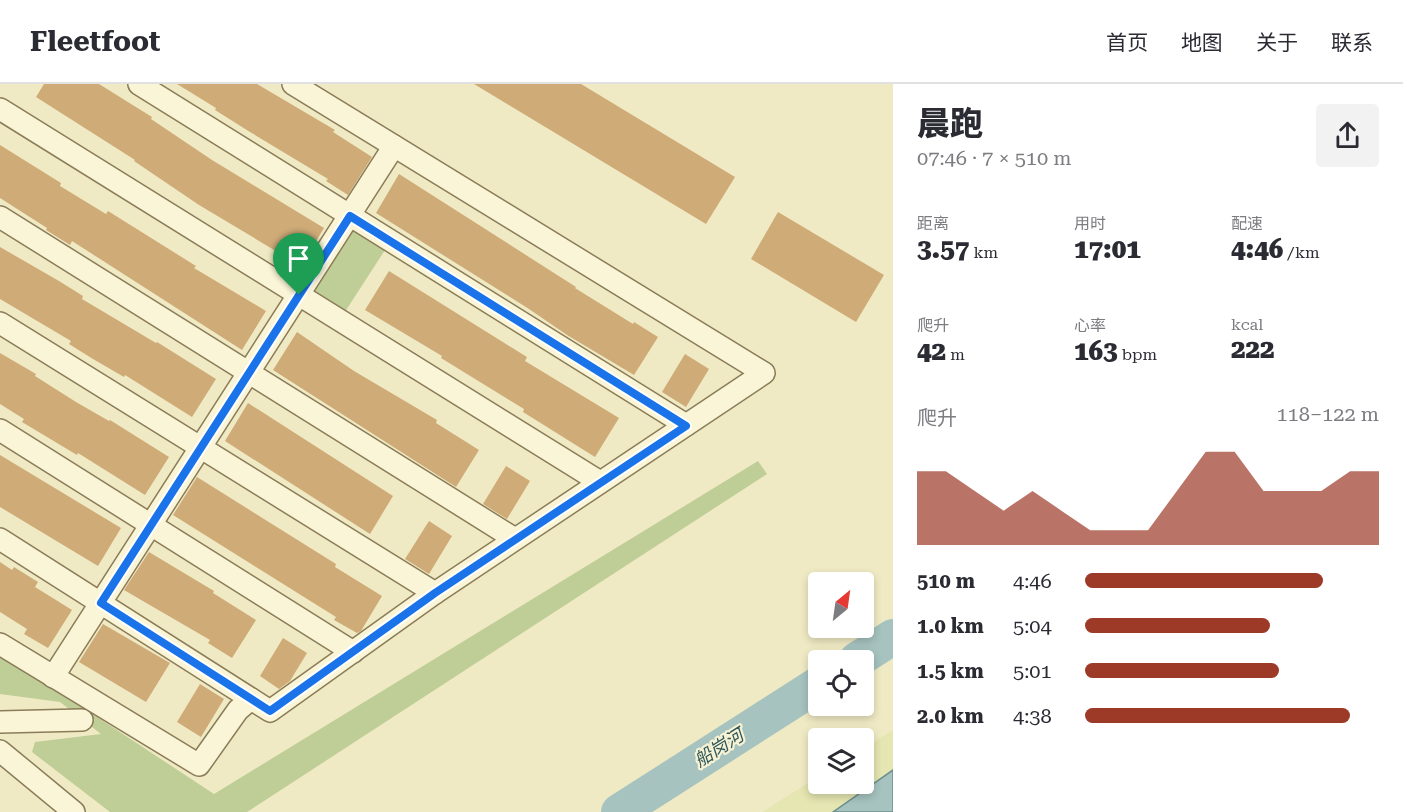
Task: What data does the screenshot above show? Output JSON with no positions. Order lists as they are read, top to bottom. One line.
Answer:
{"water":["船岗河"],"north":"top right","page":{"header":"Fleetfoot","nav":["首页","地图","关于","联系"],"heading":["晨跑","07:46 · 7 × 510 m"],"stats":[["距离","3.57 km"],["用时","17:01"],["配速","4:46 /km"],["爬升","42 m"],["心率","163 bpm"],["kcal","222"]],"chart":["爬升","118–122 m"],"list":[{"name":"510 m","note":"4:46"},{"name":"1.0 km","note":"5:04"},{"name":"1.5 km","note":"5:01"},{"name":"2.0 km","note":"4:38"}]}}
